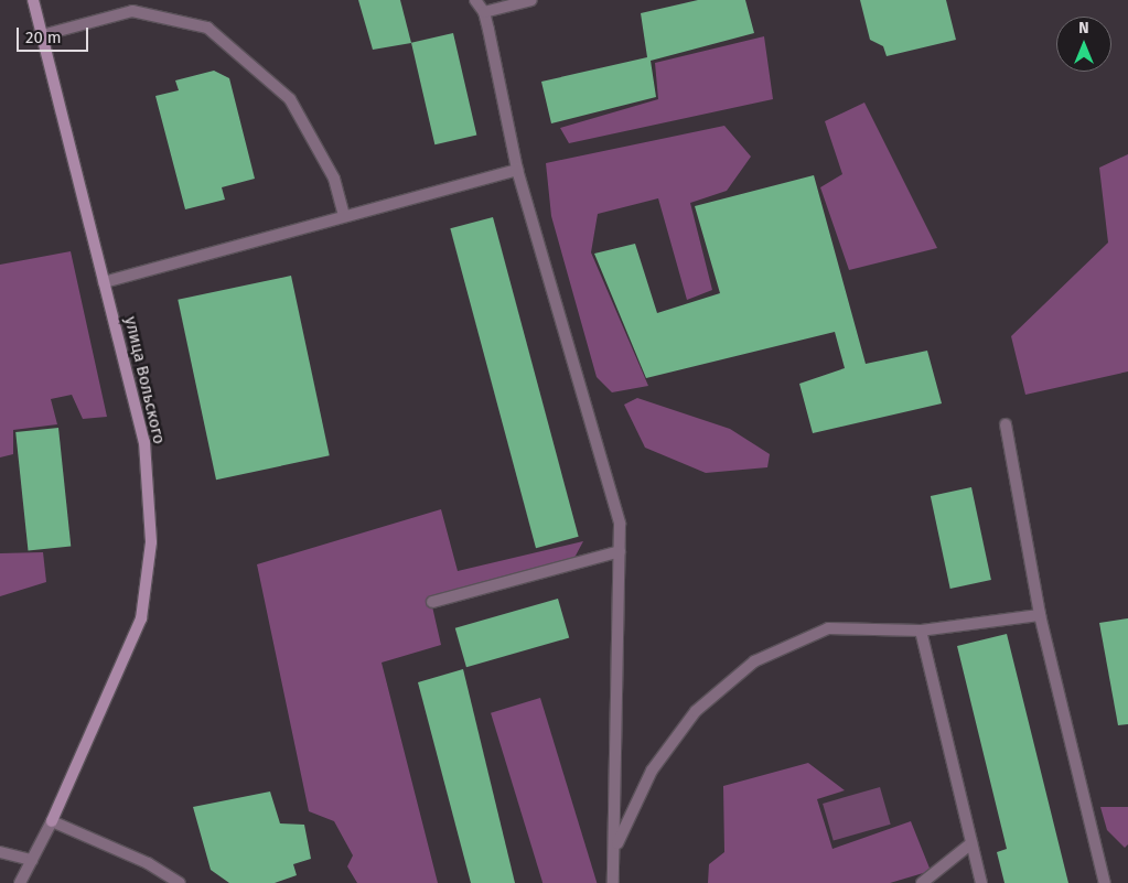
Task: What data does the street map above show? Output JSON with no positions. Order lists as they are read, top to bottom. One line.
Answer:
{"streets":{"main road":["улица Вольского"]},"scale_bar":"20 m","north":"top"}
